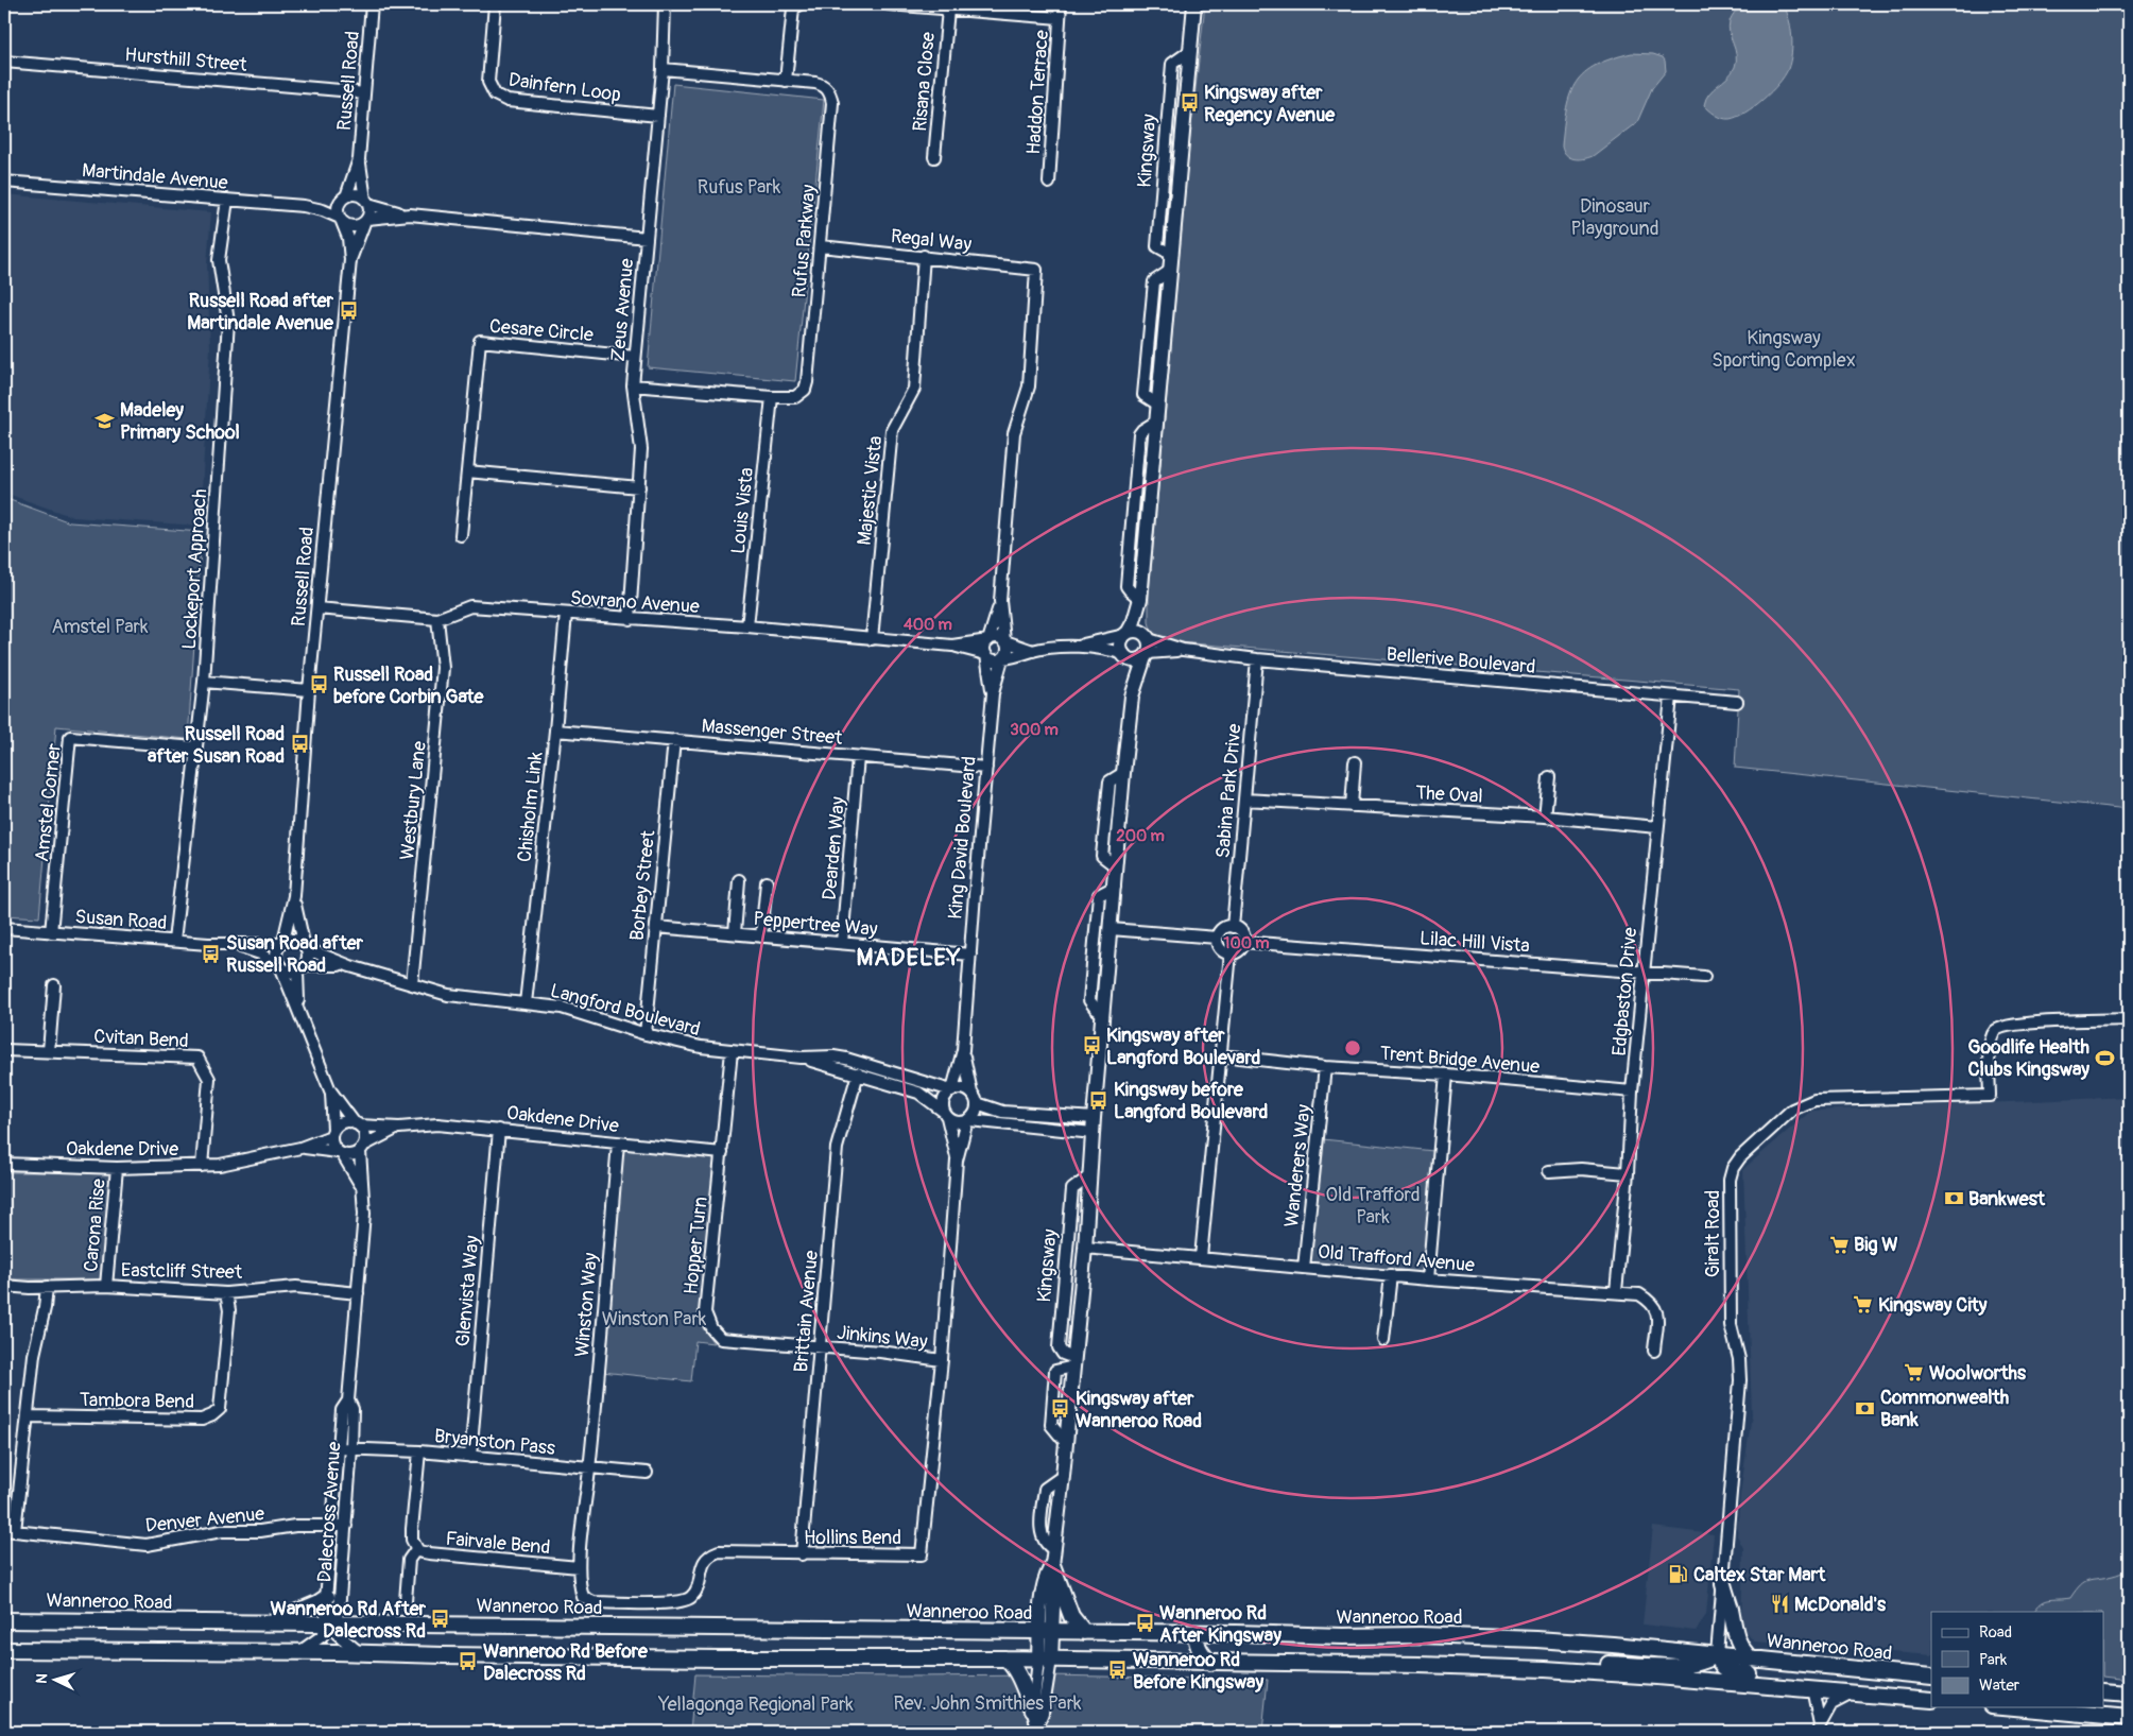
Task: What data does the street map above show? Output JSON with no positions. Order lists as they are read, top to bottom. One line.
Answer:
{"streets":{"highway":["Wanneroo Road"],"main road":["Kingsway"],"street":["Hursthill Street","Russell Road","Risana Close","Dainfern Loop","Haddon Terrace","Martindale Avenue","Regal Way","Rufus Parkway","Zeus Avenue","Cesare Circle","Majestic Vista","Louis Vista","Lockeport Approach","Sovrano Avenue","Bellerive Boulevard","Massenger Street","Sabina Park Drive","The Oval","Westbury Lane","Amstel Corner","Chisholm Link","King David Boulevard","Dearden Way","Borbey Street","Susan Road","Peppertree Way","Lilac Hill Vista","Edgbaston Drive","Langford Boulevard","Cvitan Bend","Trent Bridge Avenue","Oakdene Drive","Wanderers Way","Carona Rise","Giralt Road","Hopper Turn","Old Trafford Avenue","Eastcliff Street","Glenvista Way","Winston Way","Brittain Avenue","Jinkins Way","Tambora Bend","Bryanston Pass","Dalecross Avenue","Denver Avenue","Hollins Bend","Fairvale Bend"]},"crossings":[["Hursthill Street","Russell Road"],["Russell Road","Martindale Avenue"],["Russell Road","Sovrano Avenue"],["Russell Road","Susan Road"],["Russell Road","Langford Boulevard"],["Dainfern Loop","Zeus Avenue"],["Kingsway","Bellerive Boulevard"],["Kingsway","Old Trafford Avenue"],["Kingsway","Wanneroo Road"],["Martindale Avenue","Lockeport Approach"],["Regal Way","Rufus Parkway"],["Regal Way","Majestic Vista"],["Rufus Parkway","Zeus Avenue"],["Rufus Parkway","Louis Vista"],["Zeus Avenue","Cesare Circle"],["Zeus Avenue","Sovrano Avenue"],["Majestic Vista","Sovrano Avenue"],["Louis Vista","Sovrano Avenue"],["Lockeport Approach","Amstel Corner"],["Lockeport Approach","Susan Road"],["Sovrano Avenue","Westbury Lane"],["Sovrano Avenue","Chisholm Link"],["Sovrano Avenue","King David Boulevard"],["Bellerive Boulevard","Sabina Park Drive"],["Bellerive Boulevard","Edgbaston Drive"],["Massenger Street","Chisholm Link"],["Massenger Street","King David Boulevard"],["Massenger Street","Dearden Way"],["Massenger Street","Borbey Street"],["Sabina Park Drive","The Oval"],["Sabina Park Drive","Lilac Hill Vista"],["The Oval","Edgbaston Drive"],["Westbury Lane","Langford Boulevard"],["Amstel Corner","Susan Road"],["Chisholm Link","Langford Boulevard"],["King David Boulevard","Peppertree Way"],["King David Boulevard","Langford Boulevard"],["King David Boulevard","Hollins Bend"],["Dearden Way","Peppertree Way"],["Borbey Street","Peppertree Way"],["Borbey Street","Langford Boulevard"],["Susan Road","Langford Boulevard"],["Lilac Hill Vista","Edgbaston Drive"],["Edgbaston Drive","Trent Bridge Avenue"],["Edgbaston Drive","Old Trafford Avenue"],["Langford Boulevard","Hopper Turn"],["Langford Boulevard","Brittain Avenue"],["Langford Boulevard","Hollins Bend"],["Cvitan Bend","Oakdene Drive"],["Trent Bridge Avenue","Wanderers Way"],["Oakdene Drive","Carona Rise"],["Oakdene Drive","Hopper Turn"],["Oakdene Drive","Glenvista Way"],["Oakdene Drive","Winston Way"],["Oakdene Drive","Dalecross Avenue"],["Wanderers Way","Old Trafford Avenue"],["Carona Rise","Eastcliff Street"],["Giralt Road","Wanneroo Road"],["Hopper Turn","Brittain Avenue"],["Hopper Turn","Jinkins Way"],["Eastcliff Street","Tambora Bend"],["Eastcliff Street","Dalecross Avenue"],["Glenvista Way","Bryanston Pass"],["Winston Way","Bryanston Pass"],["Winston Way","Hollins Bend"],["Brittain Avenue","Jinkins Way"],["Brittain Avenue","Hollins Bend"],["Jinkins Way","Hollins Bend"],["Bryanston Pass","Dalecross Avenue"],["Bryanston Pass","Hollins Bend"],["Dalecross Avenue","Denver Avenue"],["Dalecross Avenue","Wanneroo Road"],["Hollins Bend","Fairvale Bend"]],"districts":["MADELEY"],"parks":["Rufus Park","Dinosaur Playground","Kingsway Sporting Complex","Amstel Park","Old Trafford Park","Winston Park","Rev. John Smithies Park","Yellagonga Regional Park"],"places":{"bus stop":["Kingsway after Regency Avenue","Russell Road after Martindale Avenue","Russell Road before Corbin Gate","Russell Road after Susan Road","Susan Road after Russell Road","Kingsway after Langford Boulevard","Kingsway before Langford Boulevard","Kingsway after Wanneroo Road","Wanneroo Rd After Dalecross Rd","Wanneroo Rd After Kingsway","Wanneroo Rd Before Dalecross Rd","Wanneroo Rd Before Kingsway"],"school or university":["Madeley Primary School"],"sports":["Goodlife Health Clubs Kingsway"],"bank":["Bankwest","Commonwealth Bank"],"supermarket":["Big W","Kingsway City","Woolworths"],"fuel station":["Caltex Star Mart"],"restaurant":["McDonald's"]},"legend":["Road","Park","Water"],"north":"left","rings":["400 m","300 m","200 m","100 m"]}
